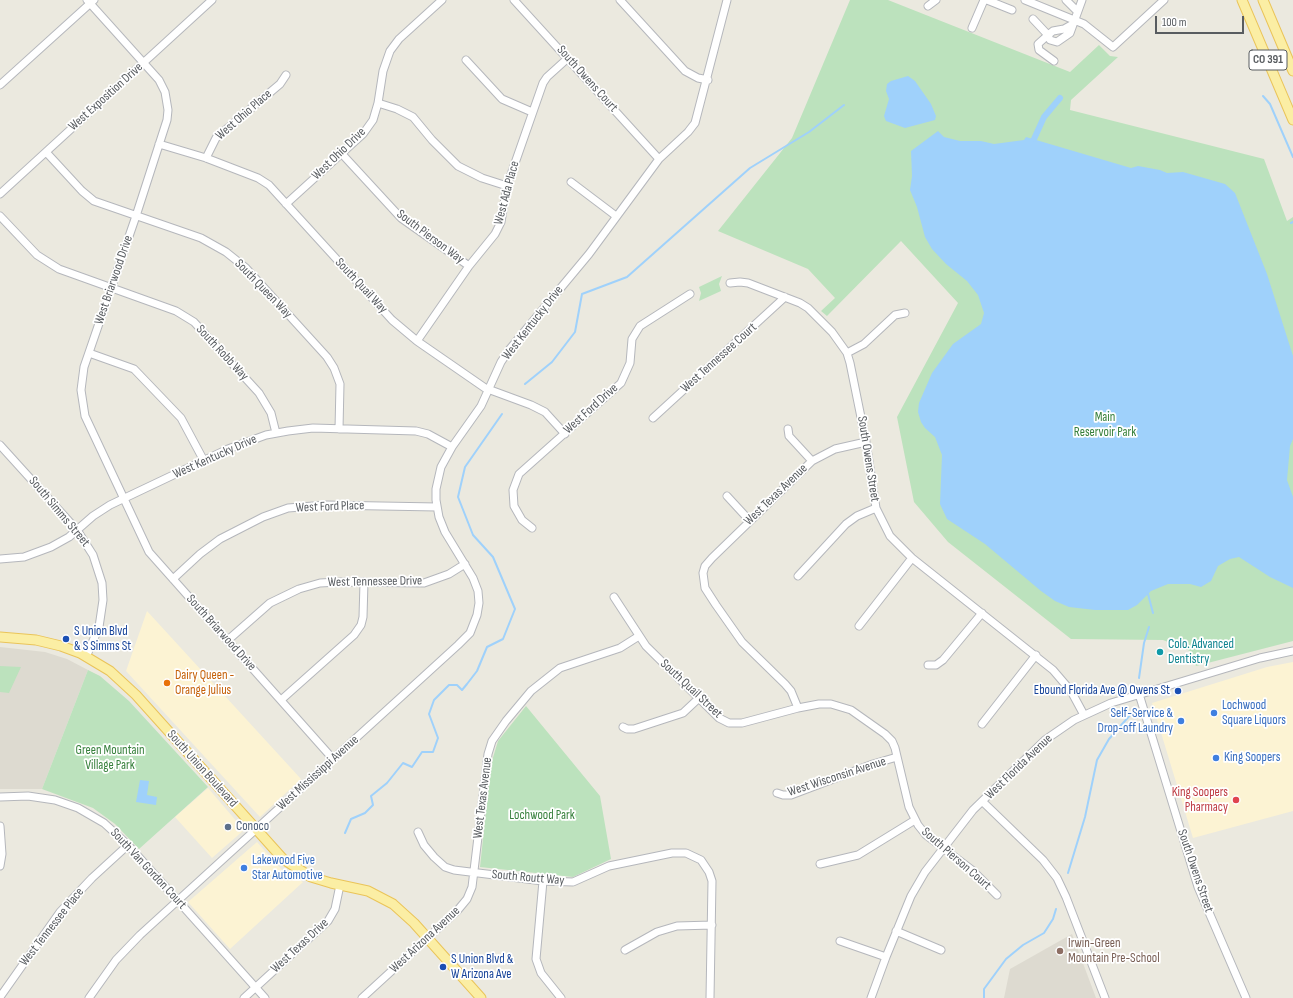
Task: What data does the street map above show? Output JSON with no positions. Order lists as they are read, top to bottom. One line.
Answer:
{"streets":{"main road":["CO 391","South Union Boulevard"],"street":["South Owens Court","West Exposition Drive","West Ohio Place","West Ohio Drive","West Ada Place","South Pierson Way","West Briarwood Drive","South Quail Way","South Queen Way","West Kentucky Drive","South Robb Way","West Tennessee Court","West Ford Drive","South Owens Street","West Texas Avenue","West Ford Place","South Simms Street","West Tennessee Drive","South Briarwood Drive","South Quail Street","West Florida Avenue","West Mississippi Avenue","West Wisconsin Avenue","South Pierson Court","South Van Gordon Court","South Routt Way","West Tennessee Place","West Arizona Avenue","West Texas Drive"]},"crossings":[["South Owens Court","West Ada Place"],["South Owens Court","West Kentucky Drive"],["West Exposition Drive","West Briarwood Drive"],["West Exposition Drive","South Queen Way"],["West Ohio Place","South Quail Way"],["West Ohio Drive","South Pierson Way"],["West Ohio Drive","South Quail Way"],["West Ada Place","South Pierson Way"],["West Ada Place","South Quail Way"],["West Briarwood Drive","South Quail Way"],["West Briarwood Drive","South Queen Way"],["West Briarwood Drive","West Kentucky Drive"],["West Briarwood Drive","South Robb Way"],["West Briarwood Drive","South Briarwood Drive"],["South Quail Way","West Kentucky Drive"],["South Quail Way","West Ford Drive"],["South Queen Way","West Kentucky Drive"],["West Kentucky Drive","South Robb Way"],["West Kentucky Drive","South Simms Street"],["West Kentucky Drive","South Briarwood Drive"],["West Tennessee Court","South Owens Street"],["South Owens Street","West Texas Avenue"],["South Owens Street","West Florida Avenue"],["West Texas Avenue","South Quail Street"],["West Texas Avenue","South Pierson Court"],["West Texas Avenue","South Routt Way"],["West Texas Avenue","West Arizona Avenue"],["West Ford Place","South Briarwood Drive"],["South Simms Street","South Union Boulevard"],["West Tennessee Drive","South Briarwood Drive"],["West Tennessee Drive","West Mississippi Avenue"],["South Briarwood Drive","West Mississippi Avenue"],["South Quail Street","South Pierson Court"],["West Florida Avenue","South Pierson Court"],["South Union Boulevard","West Mississippi Avenue"],["South Union Boulevard","West Arizona Avenue"],["South Union Boulevard","West Texas Drive"],["West Mississippi Avenue","South Van Gordon Court"],["West Wisconsin Avenue","South Pierson Court"],["South Van Gordon Court","West Tennessee Place"],["South Van Gordon Court","West Texas Drive"],["South Routt Way","West Arizona Avenue"]],"parks":["Main Reservoir Park","Green Mountain Village Park","Lochwood Park"],"places":["S Union Blvd & S Simms St","Colo. Advanced Dentistry","Dairy Queen - Orange Julius","Ebound Florida Ave @ Owens St","Lochwood Square Liquors","Self-Service & Drop-off Laundry","King Soopers","King Soopers Pharmacy","Conoco","Lakewood Five Star Automotive","Irwin-Green Mountain Pre-School","S Union Blvd & W Arizona Ave"],"scale_bar":"100 m"}
